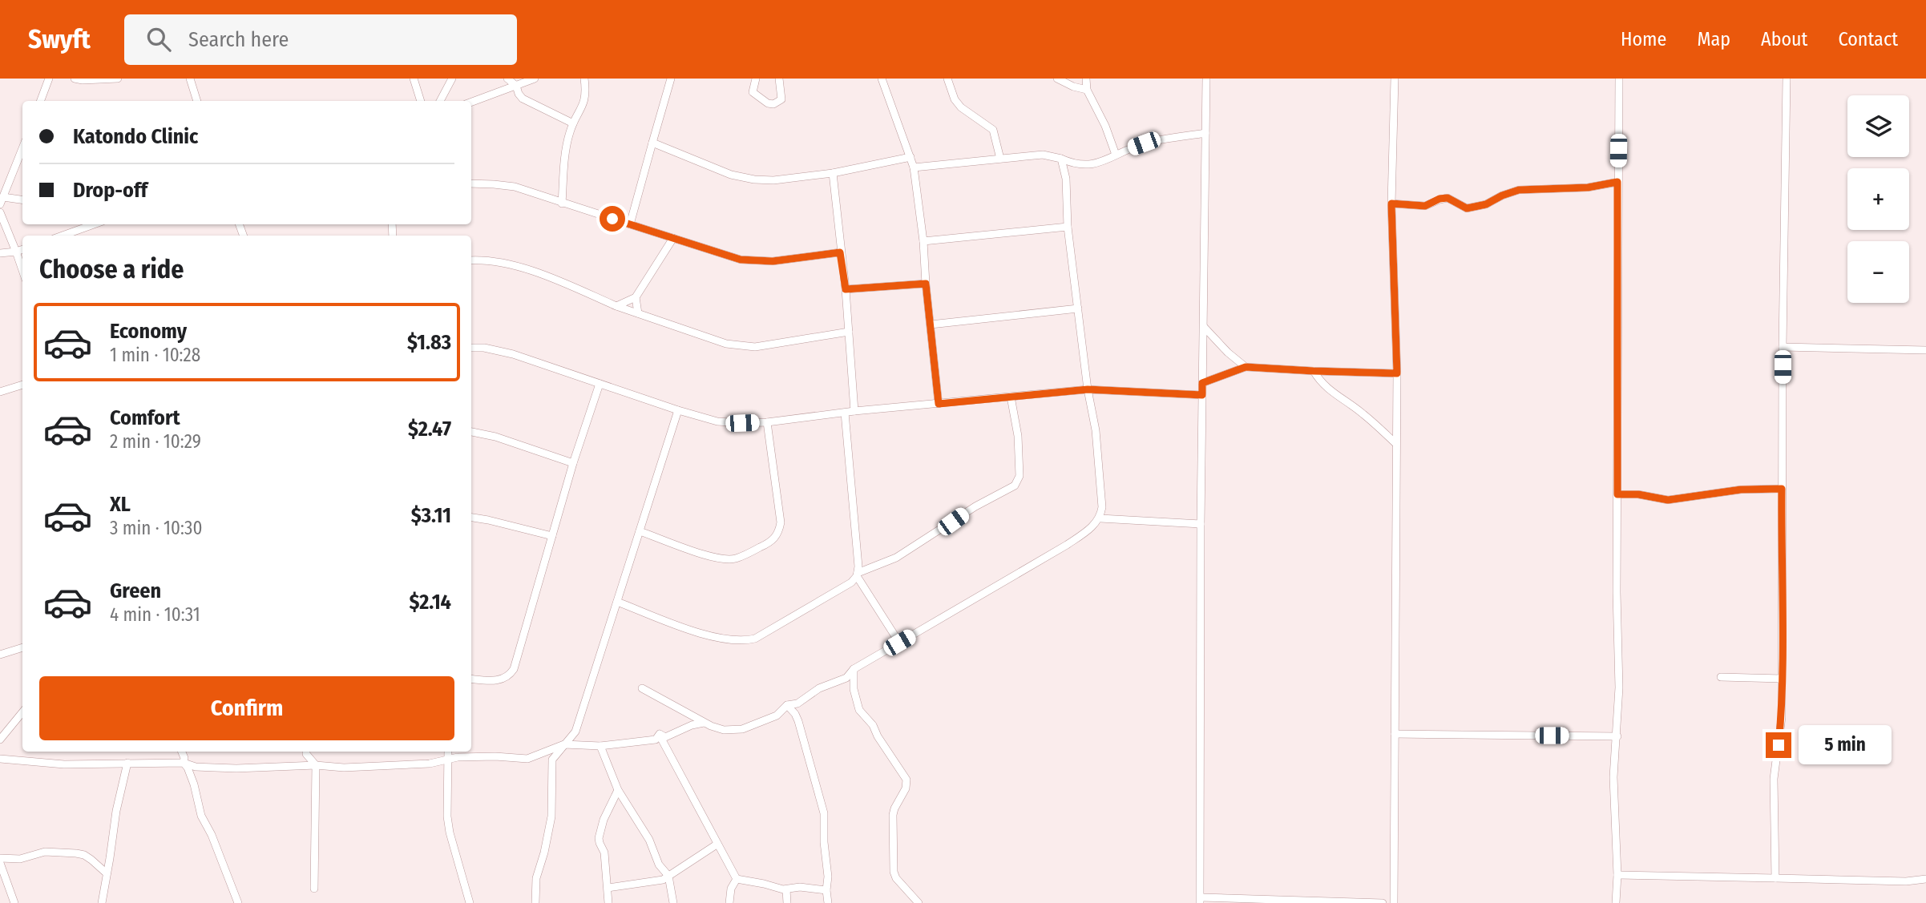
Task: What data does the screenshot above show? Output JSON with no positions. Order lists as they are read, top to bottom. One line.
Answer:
{"page":{"header":"Swyft","search":"Search here","nav":["Home","Map","About","Contact"],"map_buttons":["+","−"],"banner":["Katondo Clinic","Drop-off"],"heading":"Choose a ride","list":[{"name":"Economy","note":"1 min · 10:28","value":"$1.83"},{"name":"Comfort","note":"2 min · 10:29","value":"$2.47"},{"name":"XL","note":"3 min · 10:30","value":"$3.11"},{"name":"Green","note":"4 min · 10:31","value":"$2.14"}],"buttons":"Confirm","bubble":"5 min"}}
